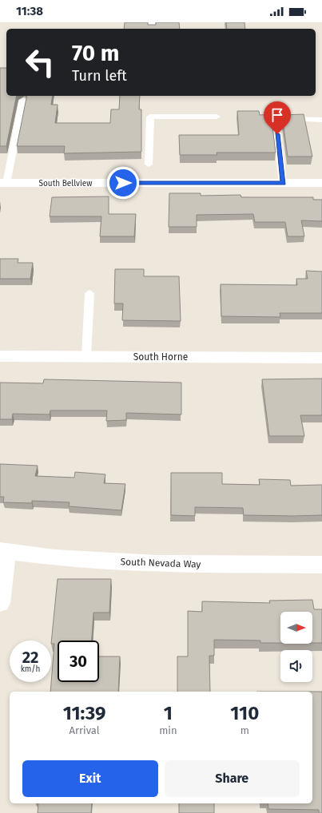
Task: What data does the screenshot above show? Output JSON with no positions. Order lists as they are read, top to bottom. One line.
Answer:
{"streets":{"street":["South Bellview","South Horne","South Nevada Way"]},"north":"right","page":{"status":"11:38","turn":["70 m","Turn left"],"speed":"22 km/h","limit":"30","eta":["11:39","Arrival","1","min","110","m"],"buttons":["Exit","Share"]}}
